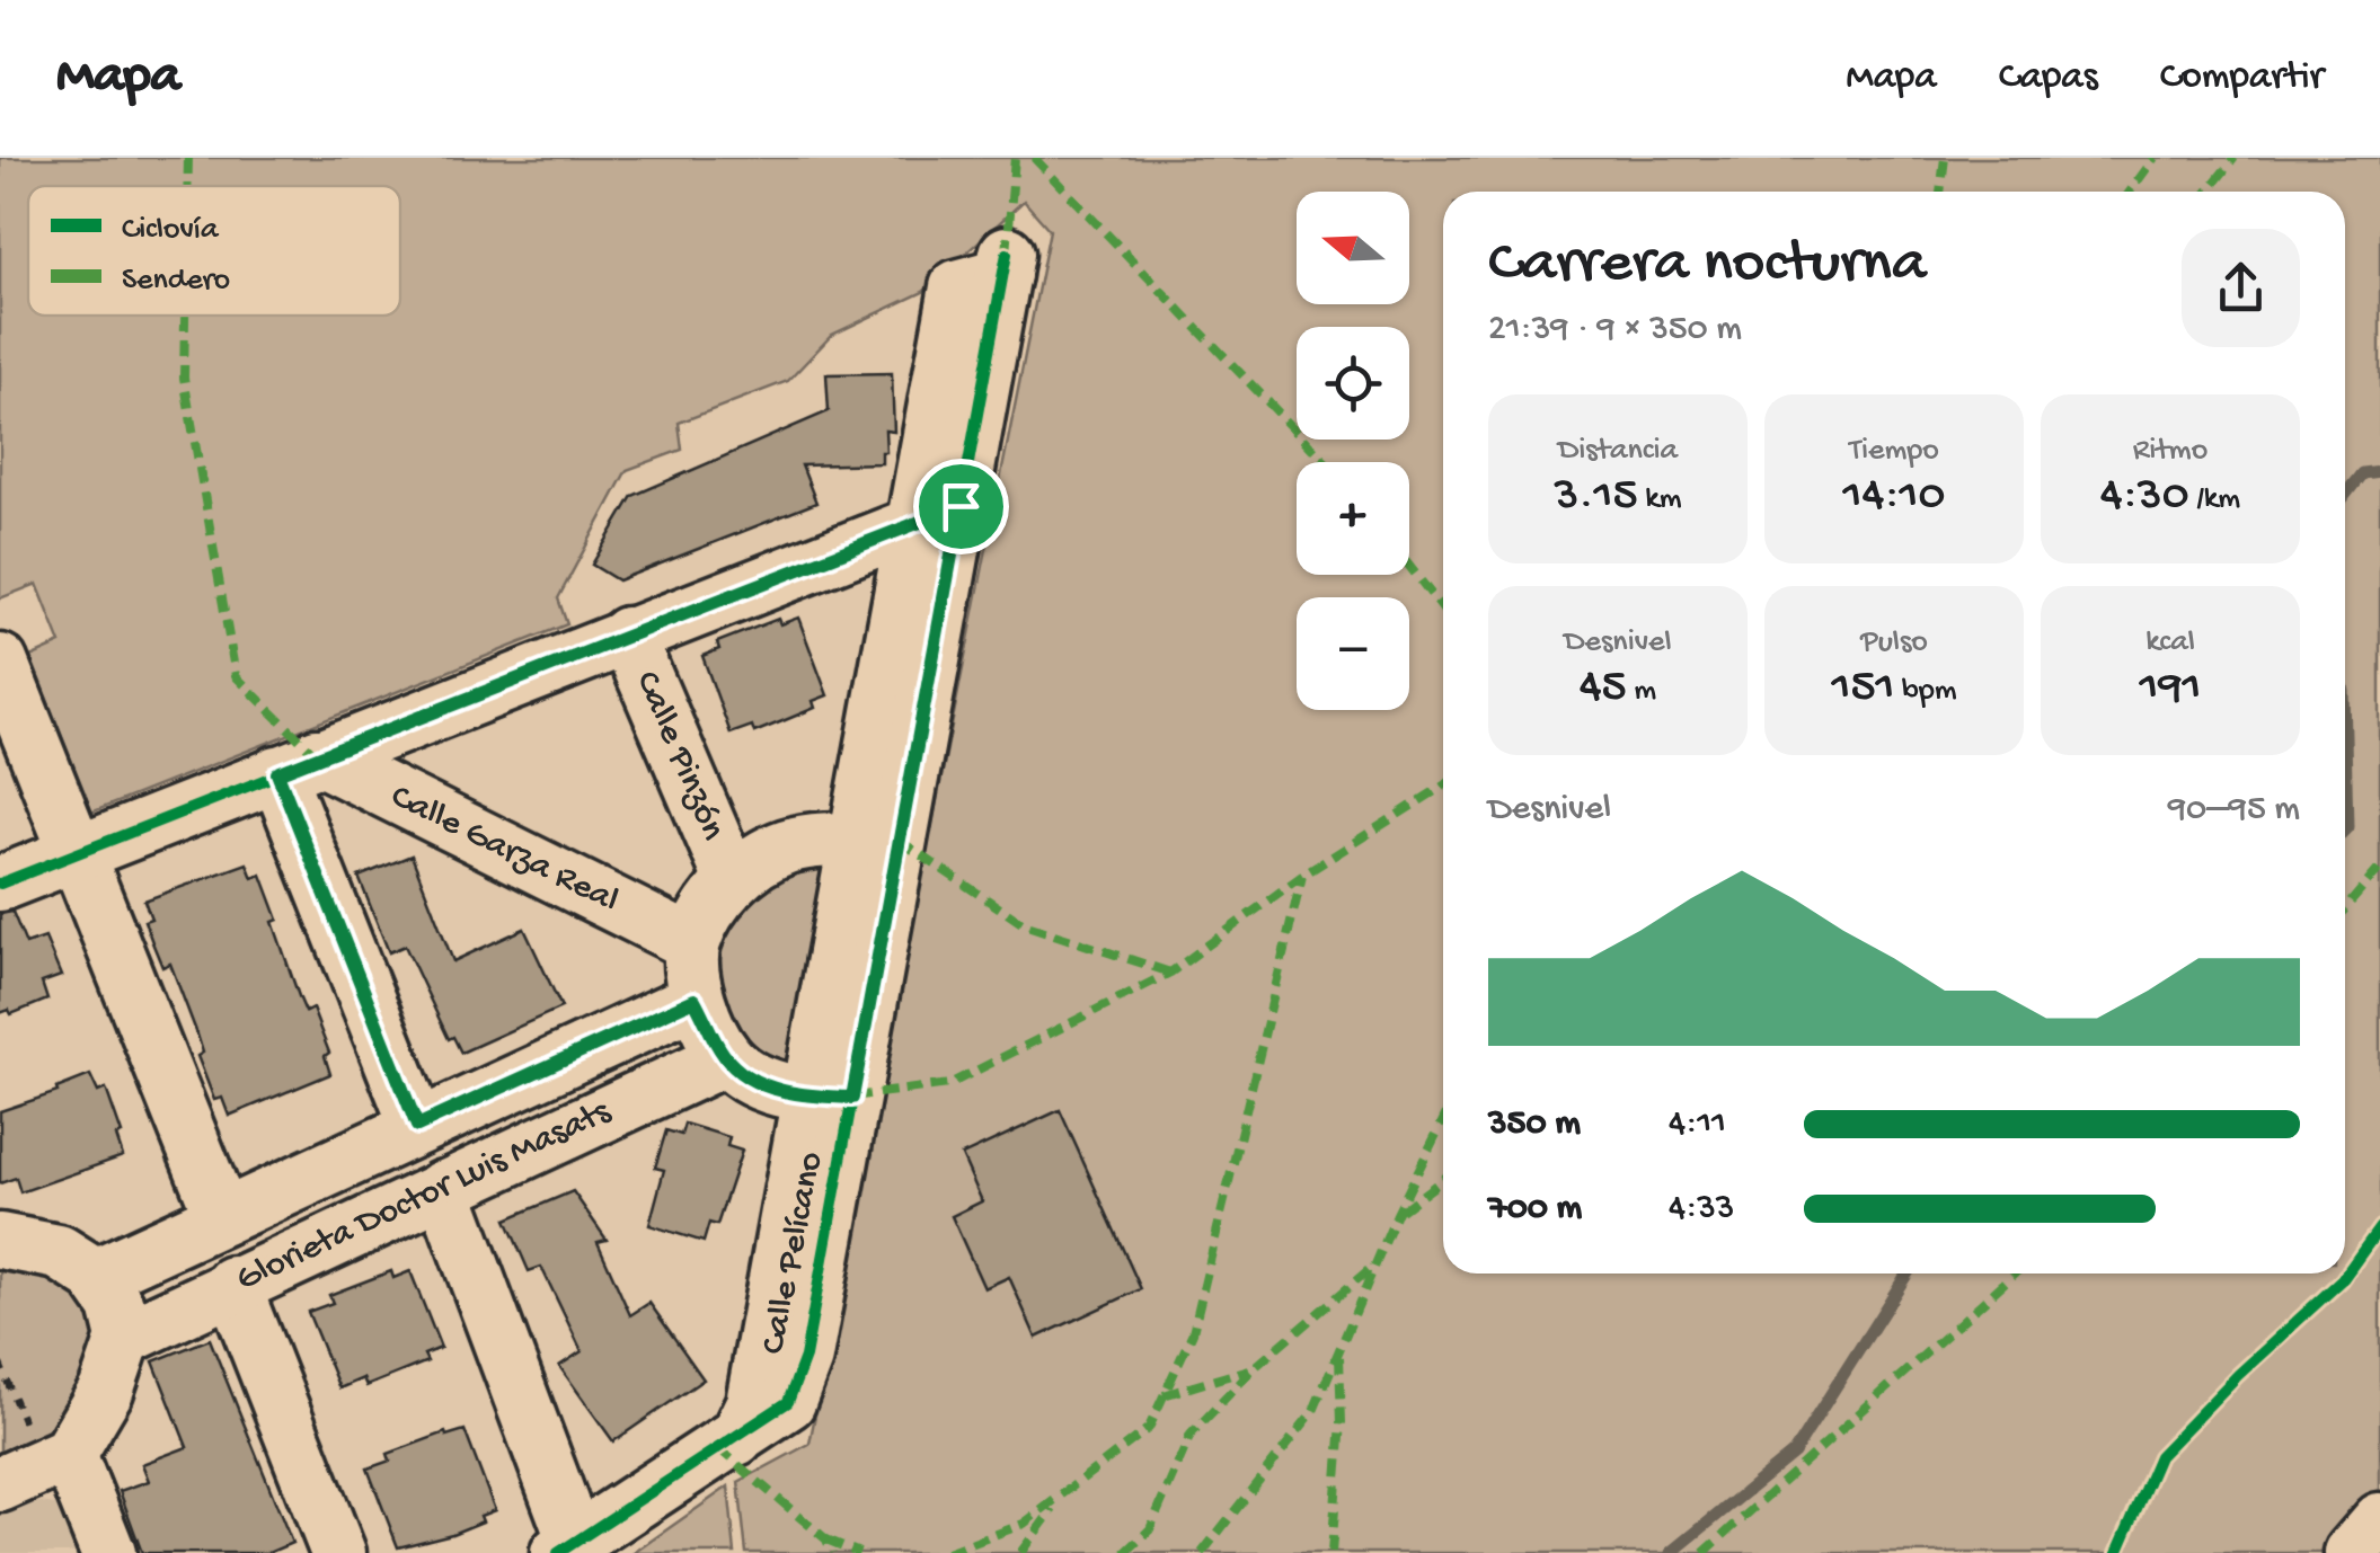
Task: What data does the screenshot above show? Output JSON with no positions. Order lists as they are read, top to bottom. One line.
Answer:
{"streets":{"street":["Calle Pinzón","Calle Garza Real","Glorieta Doctor Luis Masats","Calle Pelícano"]},"legend":["Ciclovía","Sendero"],"north":"left","page":{"header":"Mapa","nav":["Mapa","Capas","Compartir"],"map_buttons":["+","−"],"heading":["Carrera nocturna","21:39 · 9 × 350 m"],"stats":[["Distancia","3.15 km"],["Tiempo","14:10"],["Ritmo","4:30 /km"],["Desnivel","45 m"],["Pulso","151 bpm"],["kcal","191"]],"chart":["Desnivel","90–95 m"],"list":[{"name":"350 m","note":"4:11"},{"name":"700 m","note":"4:33"}]}}
